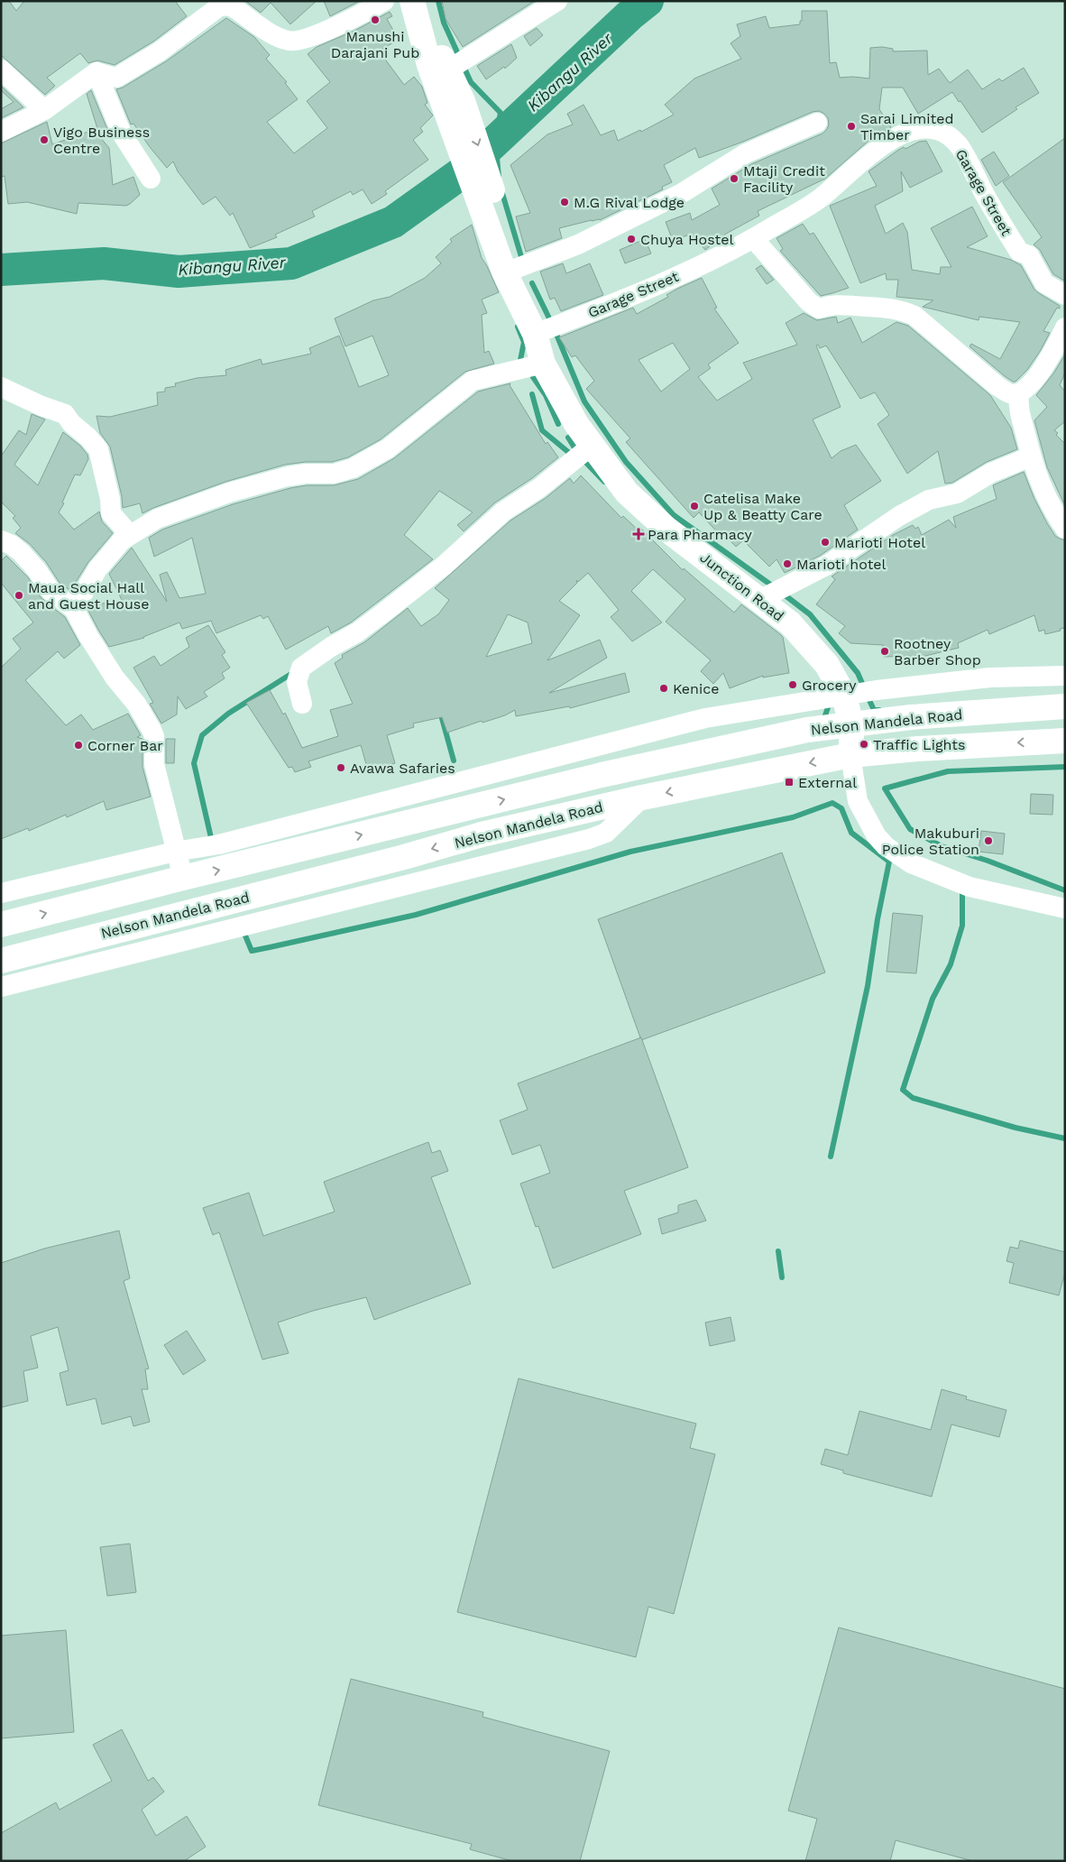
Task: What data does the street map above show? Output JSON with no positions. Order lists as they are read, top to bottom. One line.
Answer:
{"streets":{"main road":["Junction Road","Nelson Mandela Road"],"street":["Garage Street"]},"crossings":[["Garage Street","Junction Road"],["Junction Road","Nelson Mandela Road"]],"water":["Kibangu River"],"places":{"other":["Manushi Darajani Pub","Sarai Limited Timber","Vigo Business Centre","Mtaji Credit Facility","M.G Rival Lodge","Chuya Hostel","Catelisa Make Up & Beatty Care","Marioti Hotel","Marioti hotel","Maua Social Hall and Guest House","Rootney Barber Shop","Grocery","Kenice","Traffic Lights","Corner Bar","Avawa Safaries","Makuburi Police Station"],"health":["Para Pharmacy"],"transit":["External"]}}
